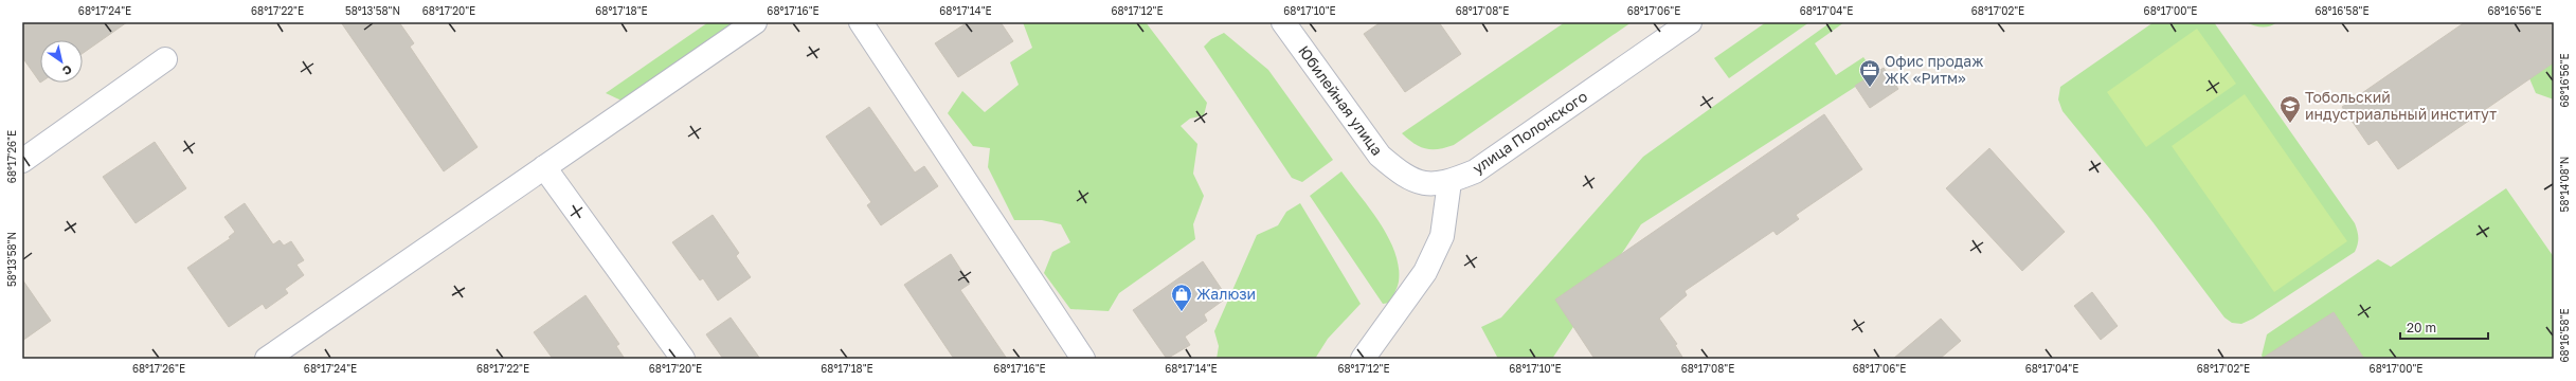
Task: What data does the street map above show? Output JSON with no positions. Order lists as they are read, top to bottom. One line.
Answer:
{"streets":{"street":["Юбилейная улица","улица Полонского"]},"crossings":[["Юбилейная улица","улица Полонского"]],"places":{"office":["Офис продаж ЖК «Ритм»"],"school or university":["Тобольский индустриальный институт"],"shop":["Жалюзи"]},"scale_bar":"20 m","north":"bottom right","coordinates":["68°17'24\"E","68°17'22\"E","58°13'58\"N","68°17'20\"E","68°17'18\"E","68°17'16\"E","68°17'14\"E","68°17'12\"E","68°17'10\"E","68°17'08\"E","68°17'06\"E","68°17'04\"E","68°17'02\"E","68°17'00\"E","68°16'58\"E","68°16'56\"E","68°17'26\"E","58°14'08\"N"]}
